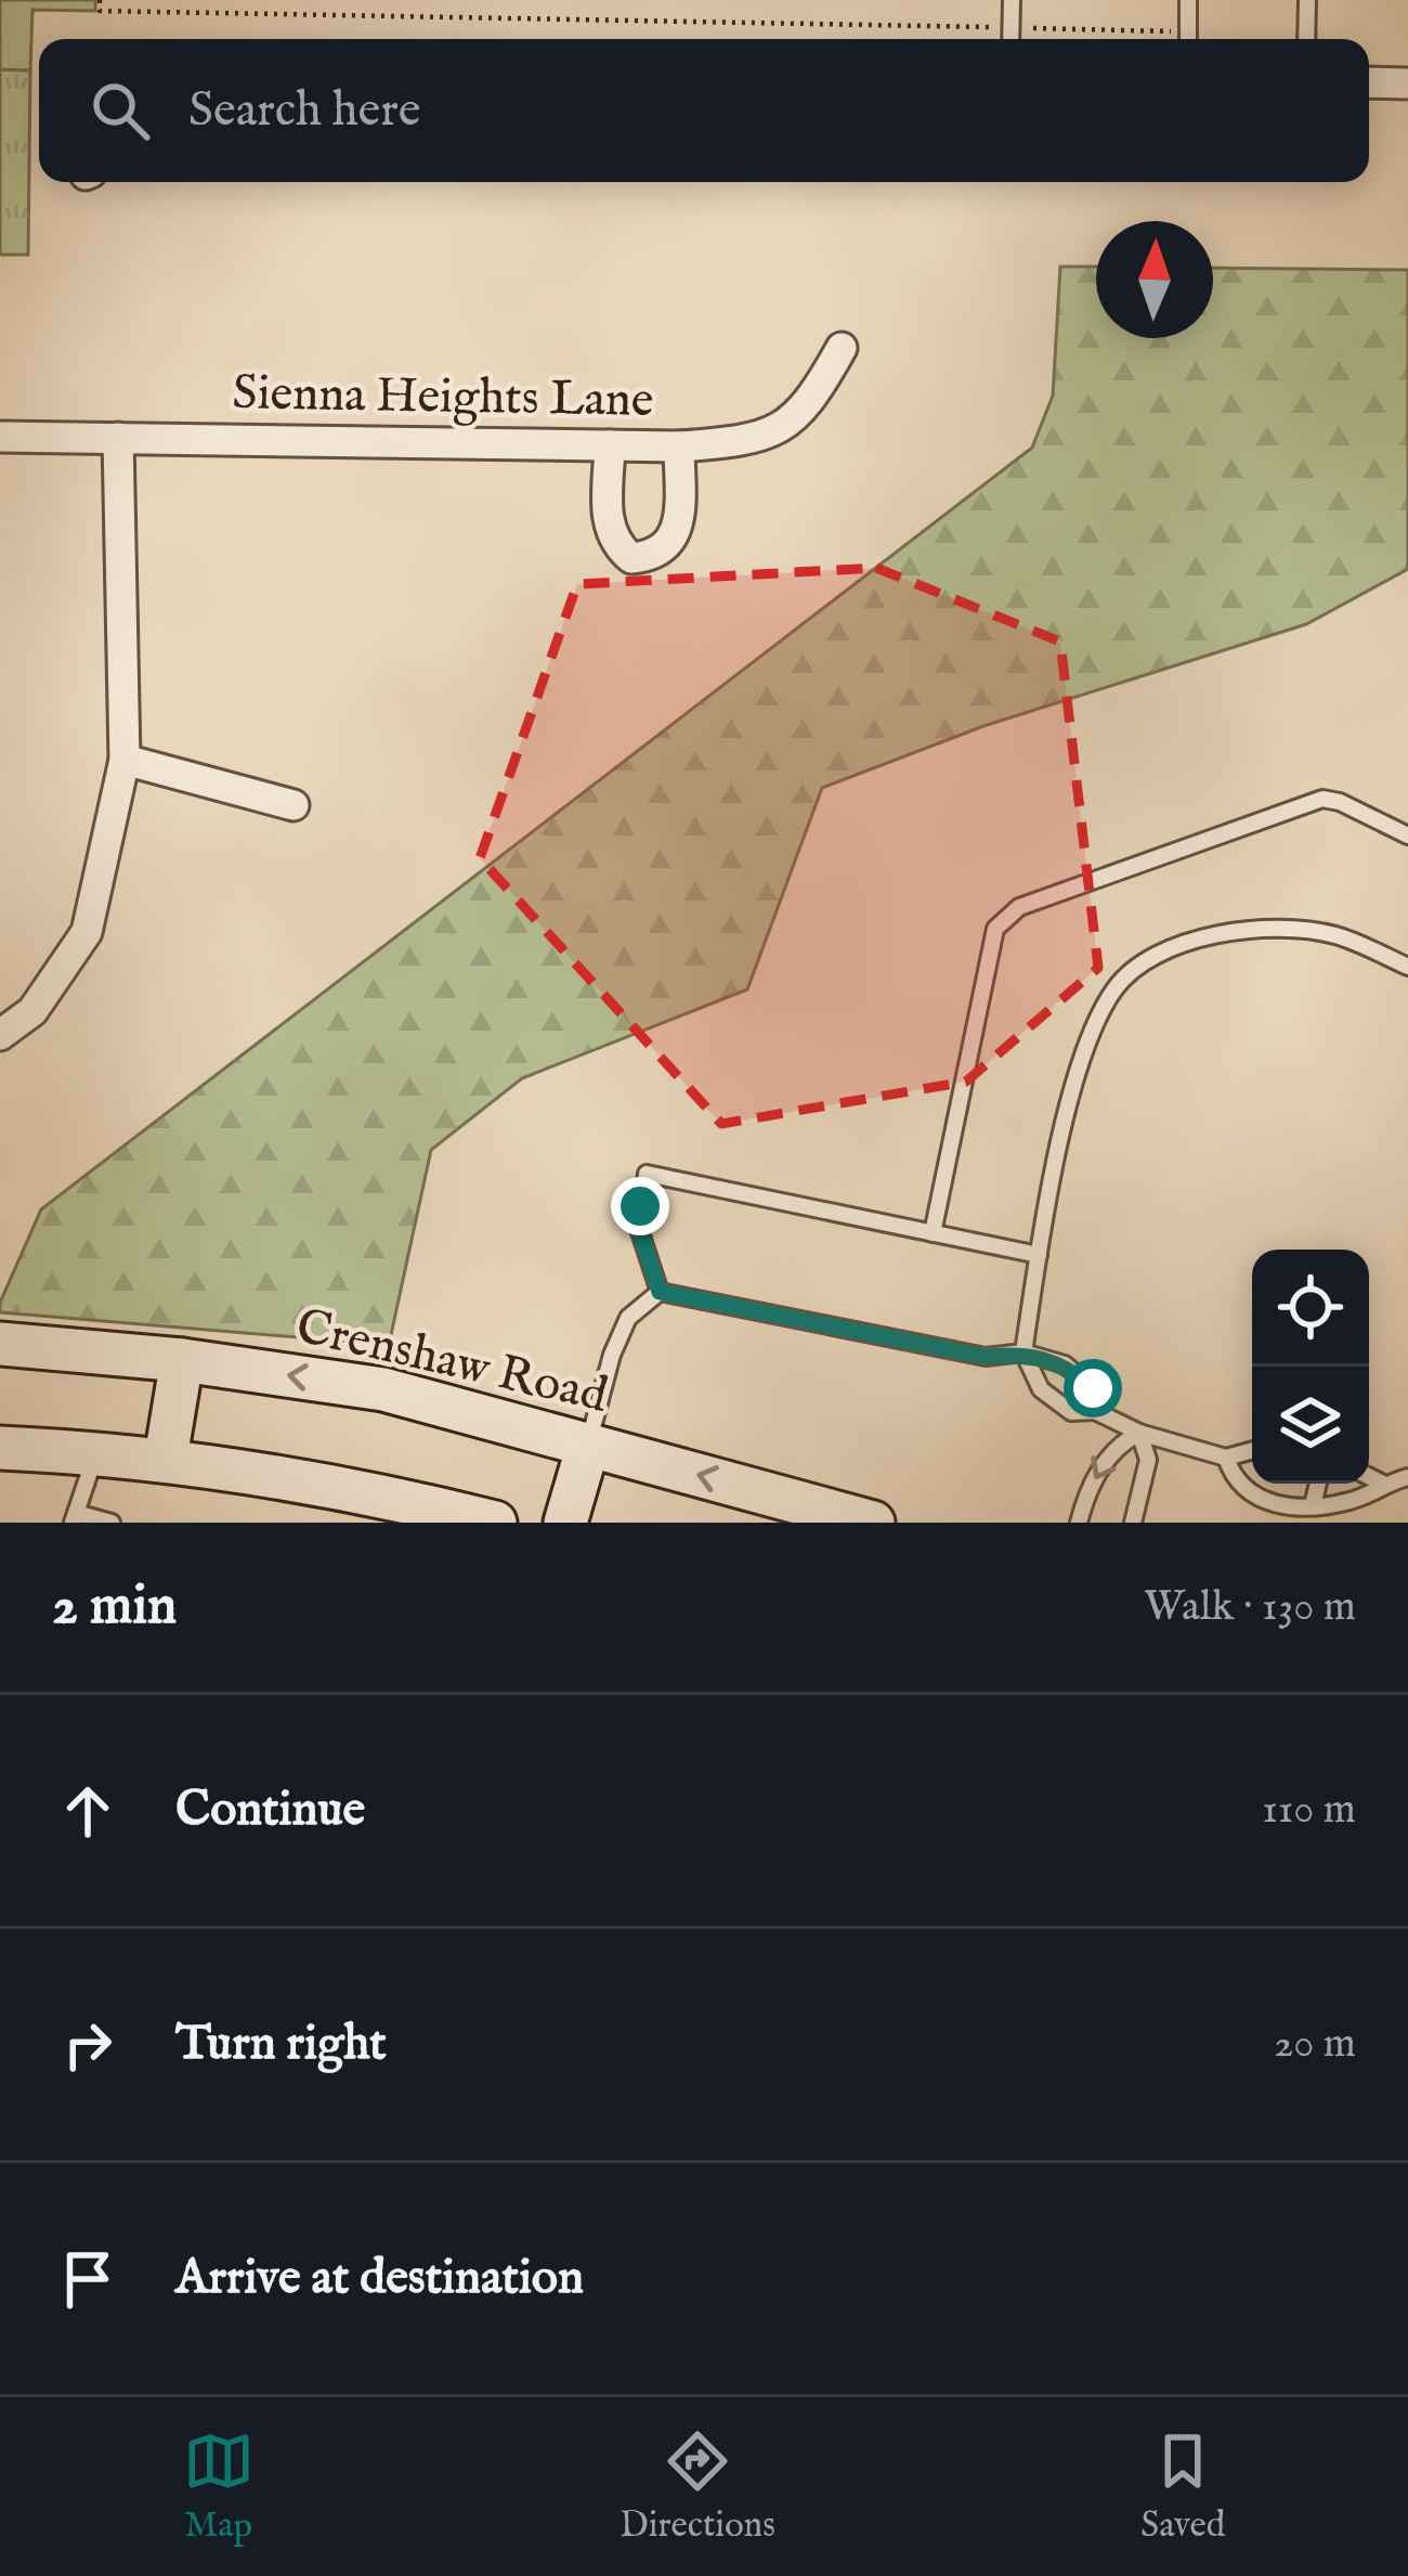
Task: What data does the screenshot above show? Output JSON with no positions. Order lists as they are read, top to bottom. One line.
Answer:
{"streets":{"main road":["Crenshaw Road"],"street":["Sienna Heights Lane"]},"north":"top","page":{"search":"Search here","heading":["2 min","Walk · 130 m"],"list":[["Continue","110 m"],["Turn right","20 m"],"Arrive at destination"],"nav":["Map","Directions","Saved"]}}
